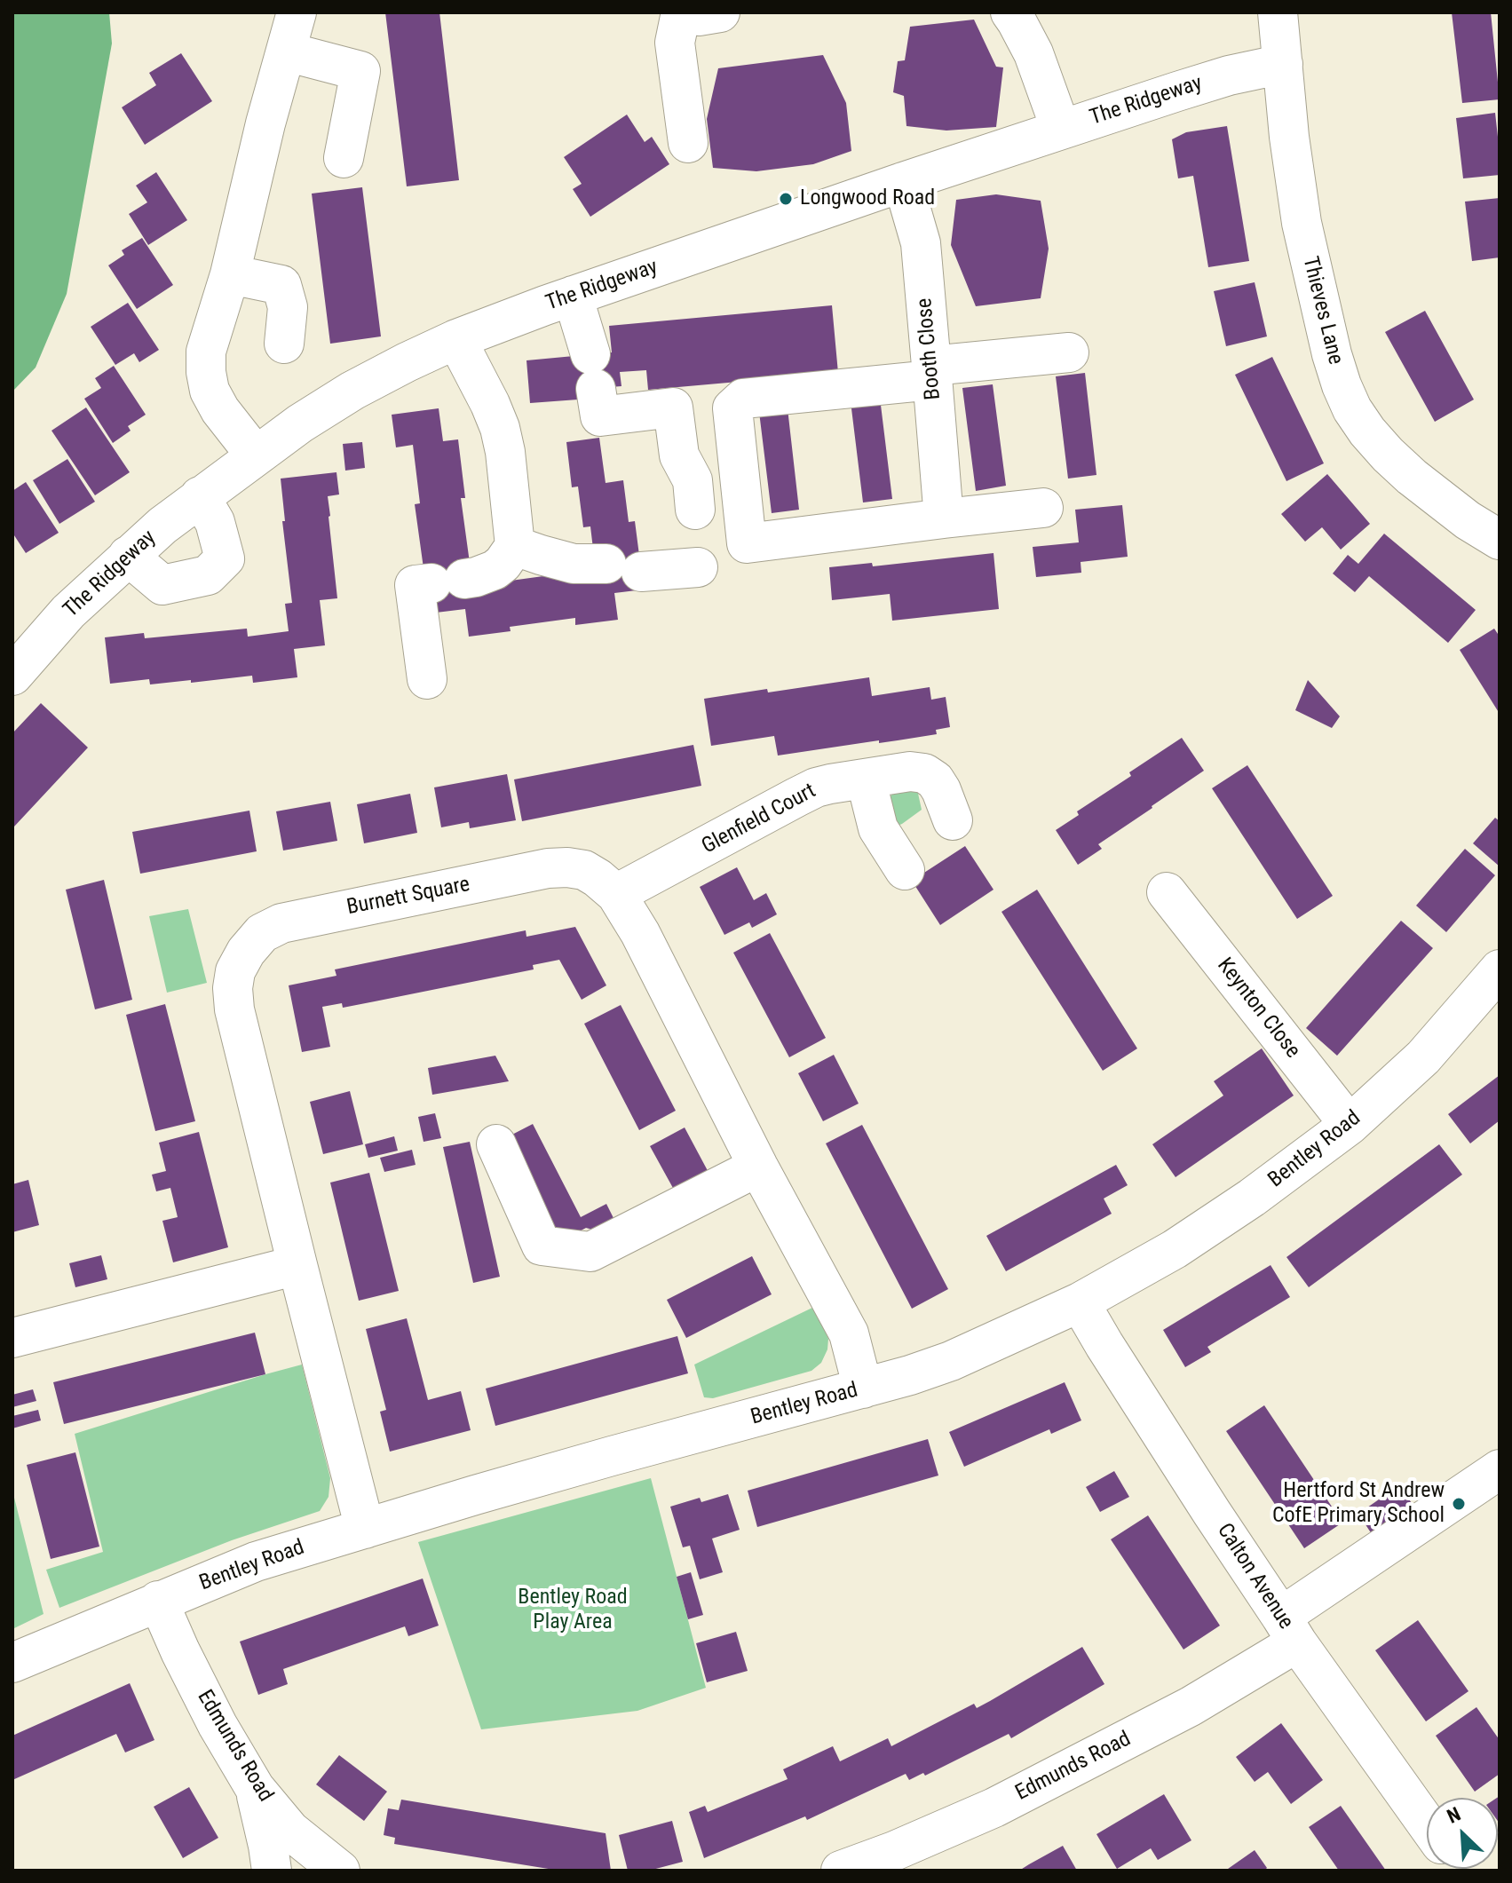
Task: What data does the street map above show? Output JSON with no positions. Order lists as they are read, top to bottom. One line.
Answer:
{"streets":{"street":["The Ridgeway","Thieves Lane","Booth Close","Glenfield Court","Burnett Square","Keynton Close","Bentley Road","Calton Avenue","Edmunds Road"]},"crossings":[["The Ridgeway","Thieves Lane"],["The Ridgeway","Booth Close"],["Glenfield Court","Burnett Square"],["Burnett Square","Bentley Road"],["Keynton Close","Bentley Road"],["Bentley Road","Calton Avenue"],["Bentley Road","Edmunds Road"],["Calton Avenue","Edmunds Road"]],"parks":["Bentley Road Play Area"],"places":["Longwood Road","Hertford St Andrew CofE Primary School"],"north":"top left"}
